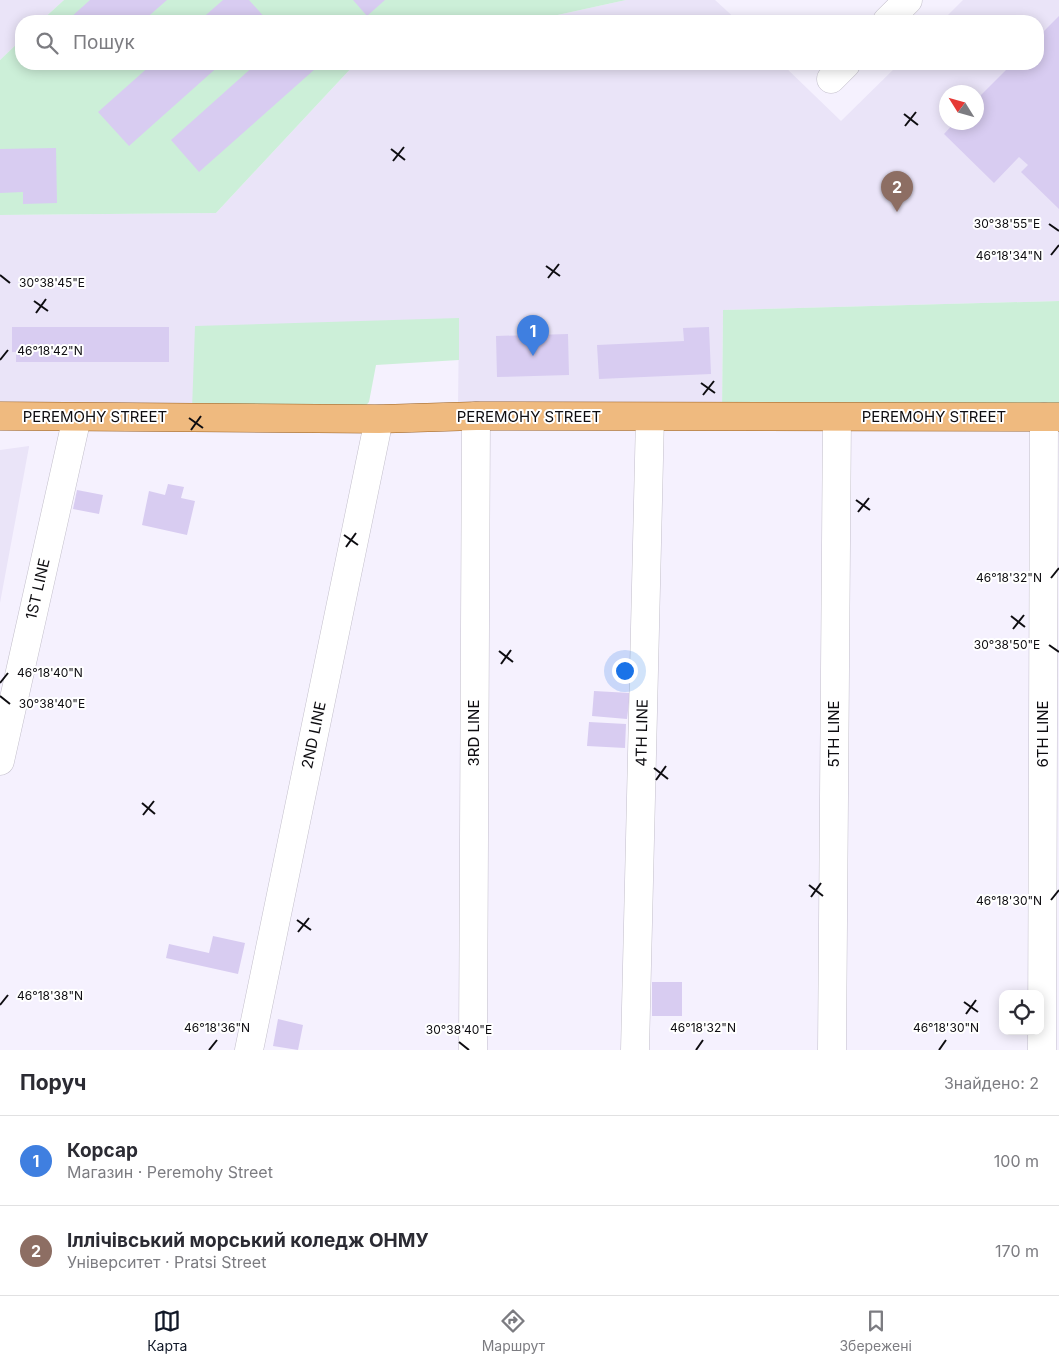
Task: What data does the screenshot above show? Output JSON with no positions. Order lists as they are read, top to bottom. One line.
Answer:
{"streets":{"main road":["PEREMOHY STREET"],"street":["1ST LINE","3RD LINE","4TH LINE","5TH LINE","6TH LINE","2ND LINE"]},"crossings":[["PEREMOHY STREET","1ST LINE"],["PEREMOHY STREET","3RD LINE"],["PEREMOHY STREET","4TH LINE"],["PEREMOHY STREET","5TH LINE"],["PEREMOHY STREET","6TH LINE"],["PEREMOHY STREET","2ND LINE"]],"north":"top left","page":{"search":"Пошук","pins":["2","1"],"heading":["Поруч","Знайдено: 2"],"list":[{"mark":"1","name":"Корсар","note":"Магазин · Peremohy Street","value":"100 m"},{"mark":"2","name":"Іллічівський морський коледж ОНМУ","note":"Університет · Pratsi Street","value":"170 m"}],"nav":["Карта","Маршрут","Збережені"]},"coordinates":["30°38'55\"E","46°18'34\"N","30°38'45\"E","46°18'42\"N","46°18'32\"N","30°38'50\"E","46°18'40\"N","30°38'40\"E","46°18'30\"N","46°18'38\"N","46°18'36\"N"]}
